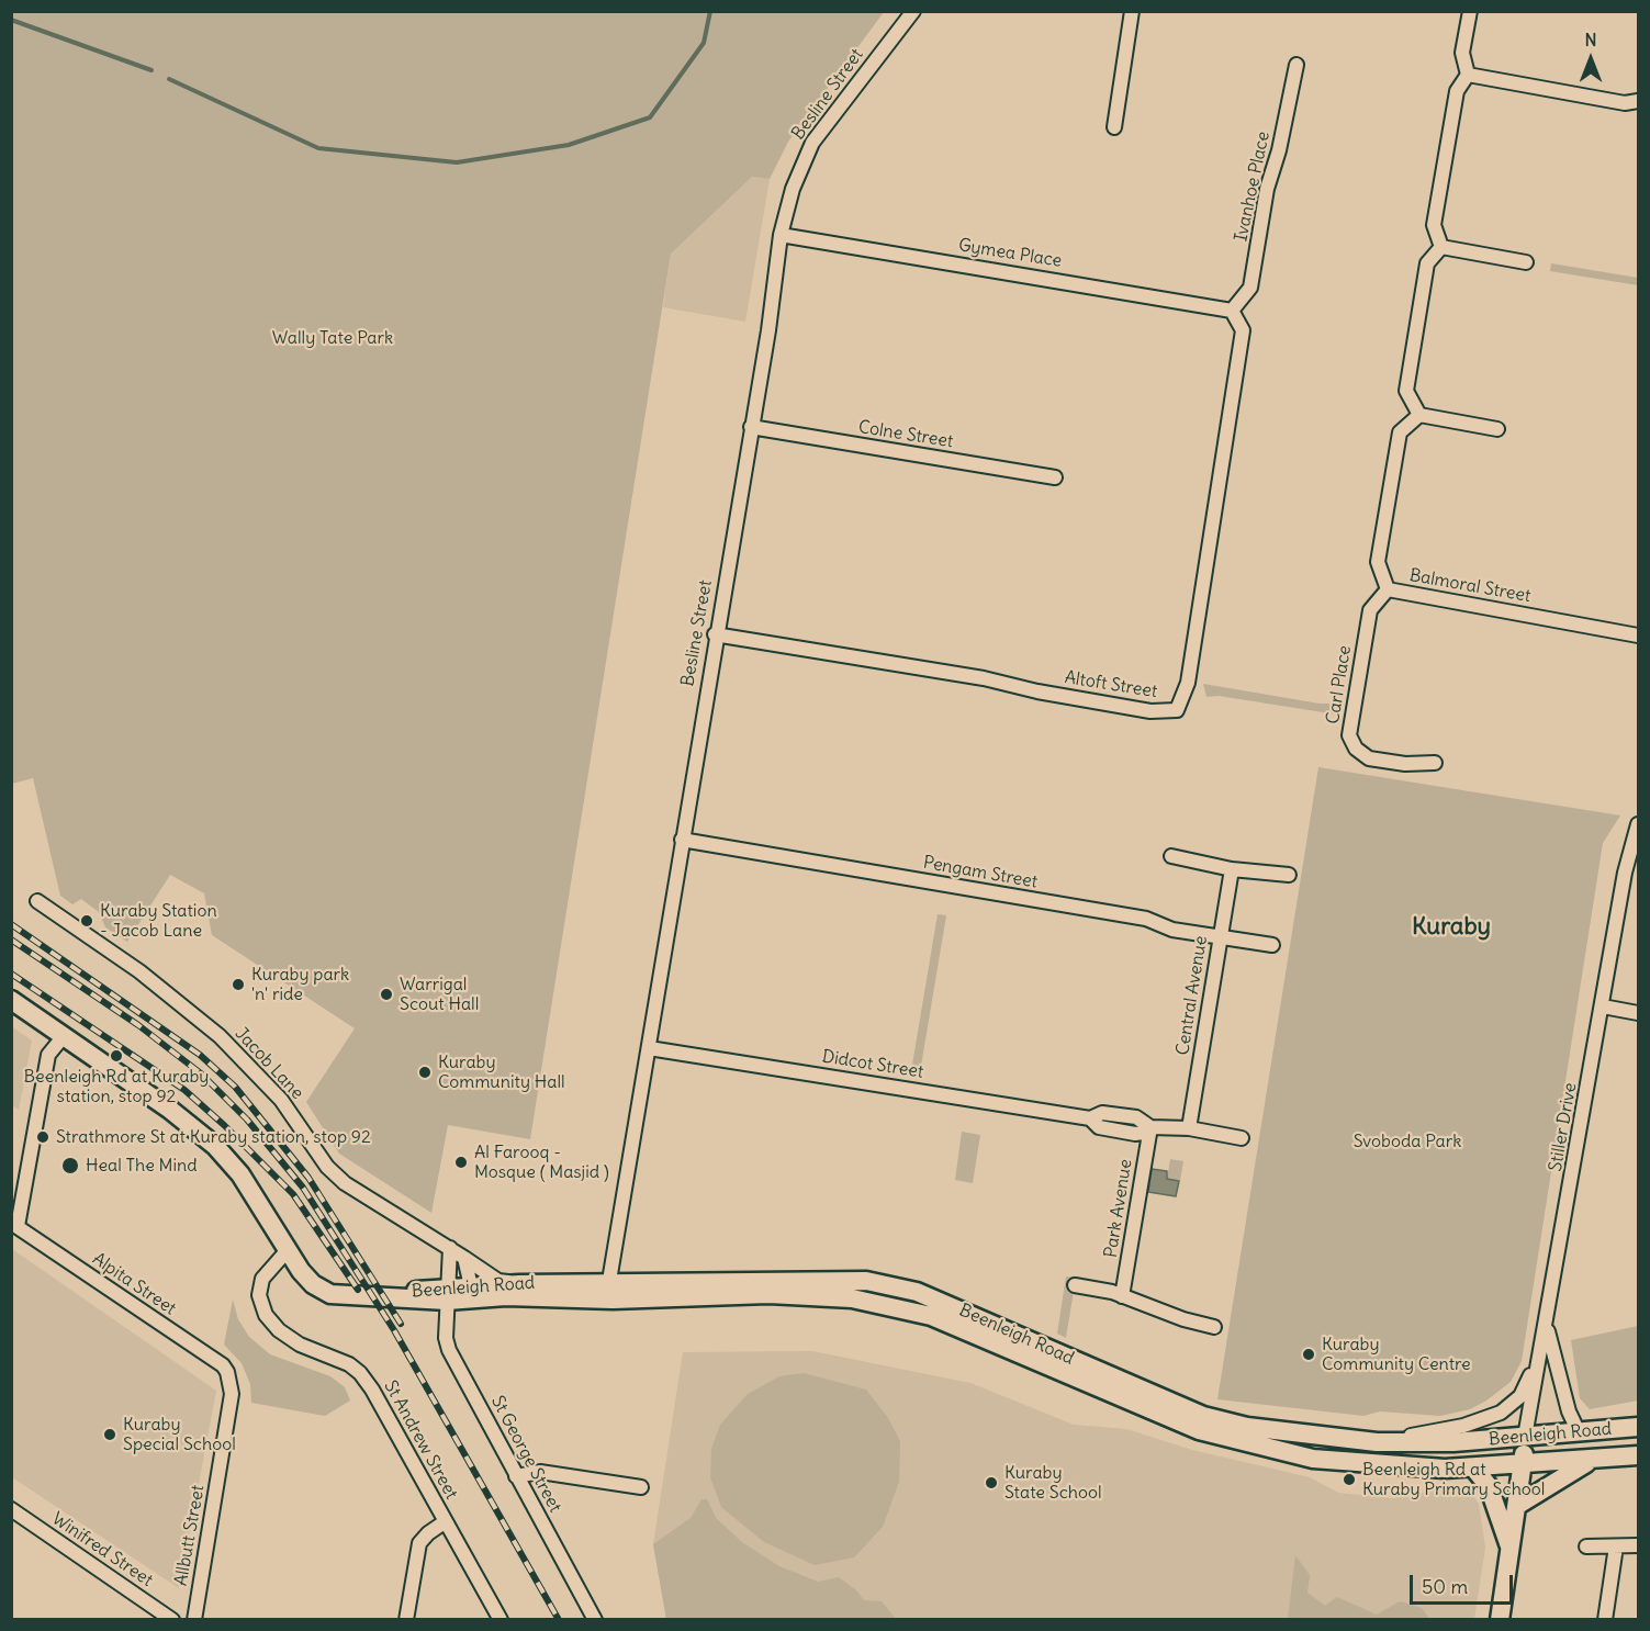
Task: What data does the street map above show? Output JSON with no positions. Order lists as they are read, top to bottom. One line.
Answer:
{"streets":{"main road":["Beenleigh Road"],"street":["Besline Street","Ivanhoe Place","Gymea Place","Colne Street","Balmoral Street","Altoft Street","Carl Place","Pengam Street","Central Avenue","Jacob Lane","Didcot Street","Stiller Drive","Park Avenue","Alpita Street","St Andrew Street","St George Street","Allbutt Street","Winifred Street"]},"crossings":[["Besline Street","Gymea Place"],["Besline Street","Colne Street"],["Besline Street","Altoft Street"],["Besline Street","Pengam Street"],["Besline Street","Didcot Street"],["Besline Street","Beenleigh Road"],["Ivanhoe Place","Gymea Place"],["Ivanhoe Place","Altoft Street"],["Gymea Place","Altoft Street"],["Balmoral Street","Carl Place"],["Pengam Street","Central Avenue"],["Central Avenue","Didcot Street"],["Jacob Lane","Beenleigh Road"],["Jacob Lane","St George Street"],["Didcot Street","Park Avenue"],["Stiller Drive","Beenleigh Road"],["Alpita Street","Allbutt Street"],["Beenleigh Road","St Andrew Street"],["Beenleigh Road","St George Street"]],"districts":["Kuraby"],"parks":["Wally Tate Park","Svoboda Park"],"places":["Kuraby Station - Jacob Lane","Kuraby park 'n' ride","Warrigal Scout Hall","Beenleigh Rd at Kuraby station, stop 92","Kuraby Community Hall","Strathmore St at Kuraby station, stop 92","Al Farooq - Mosque ( Masjid )","Heal The Mind","Kuraby Community Centre","Kuraby Special School","Beenleigh Rd at Kuraby Primary School","Kuraby State School"],"scale_bar":"50 m","north":"top"}
